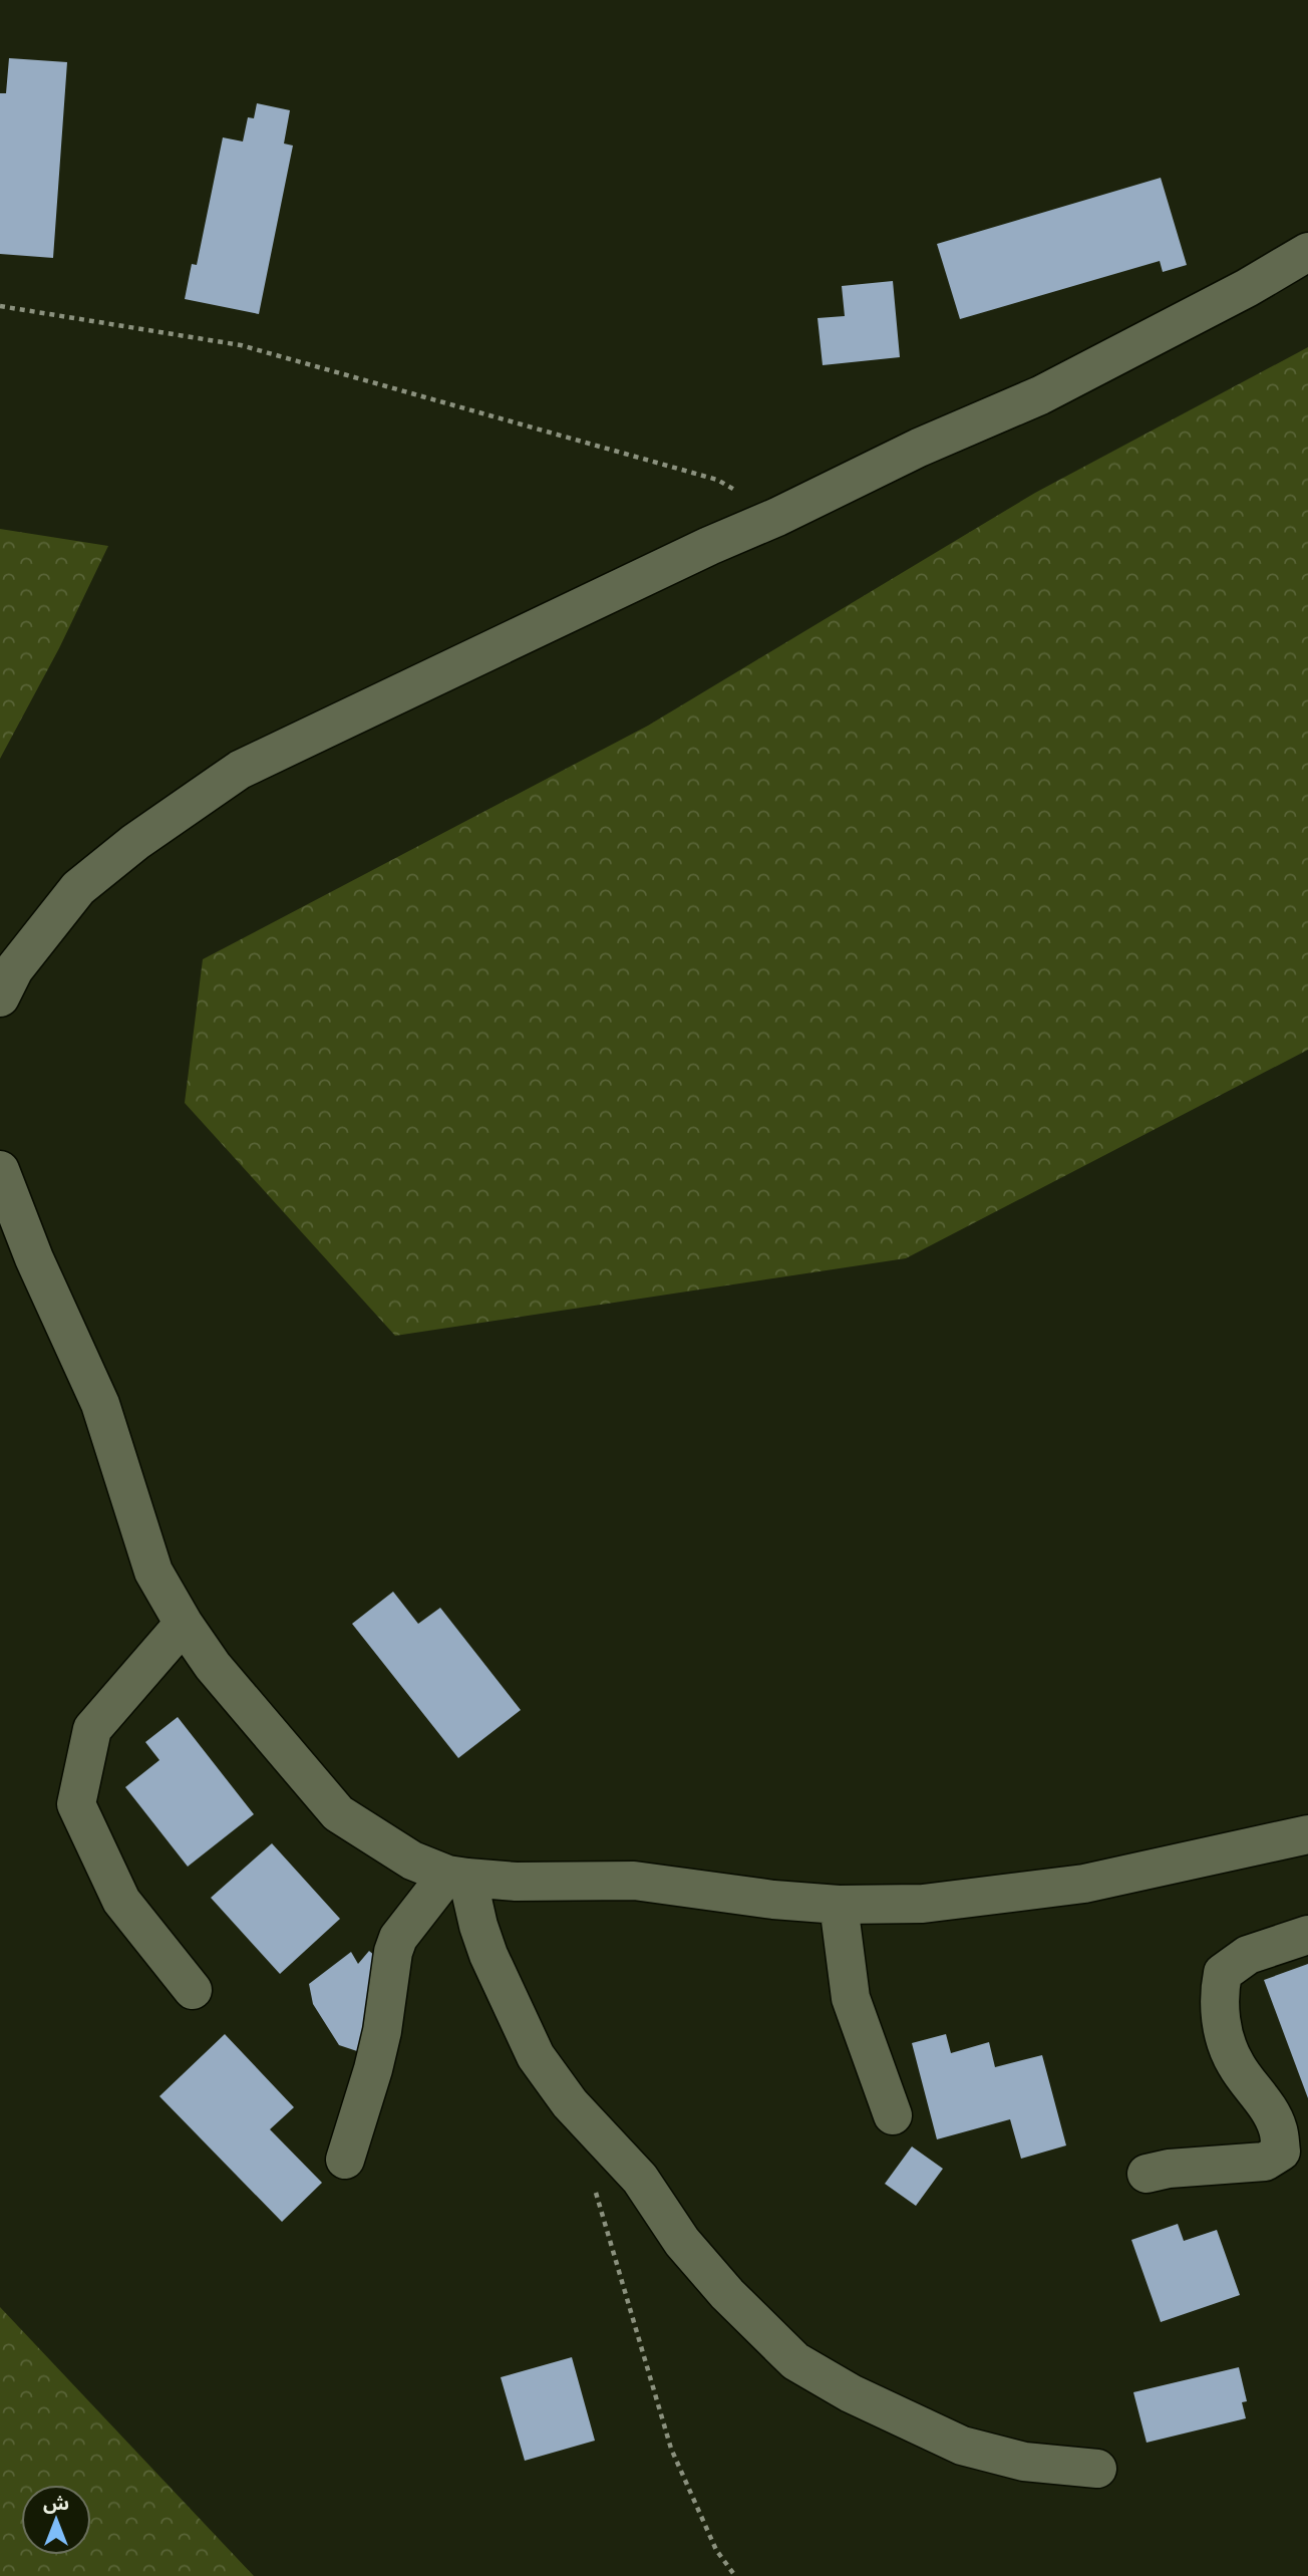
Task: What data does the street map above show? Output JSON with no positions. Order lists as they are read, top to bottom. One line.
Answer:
{"north":"top"}
